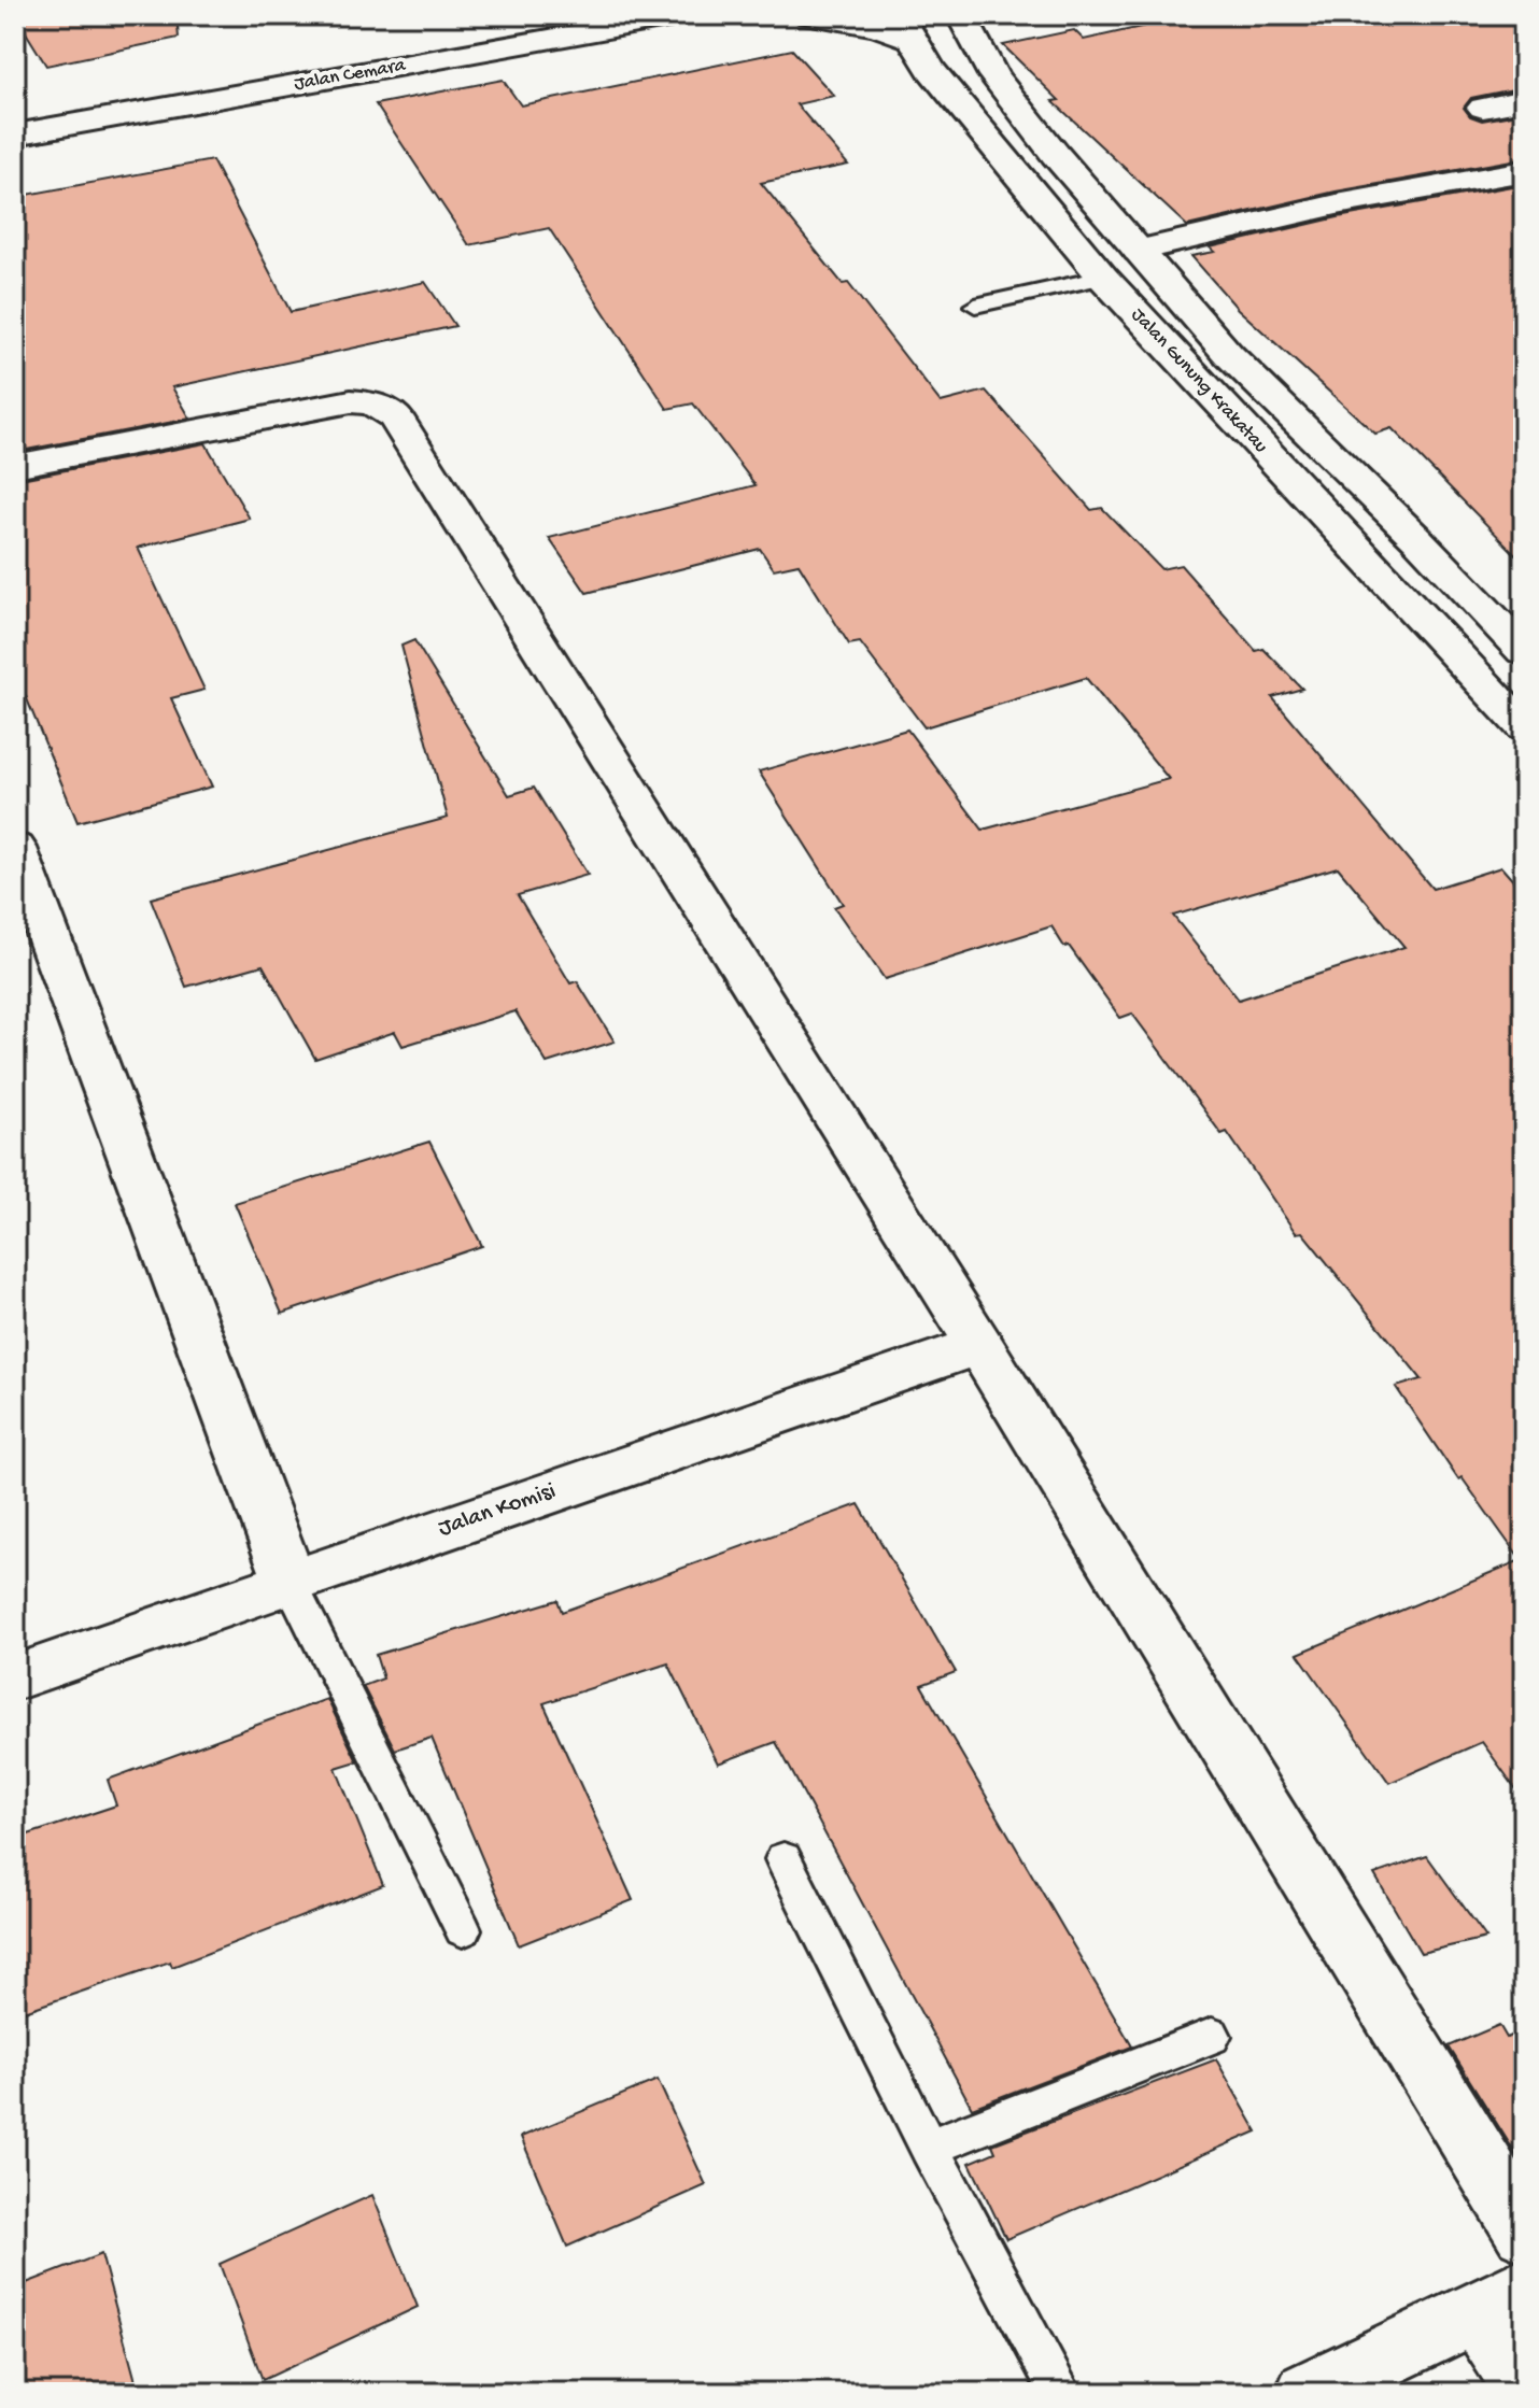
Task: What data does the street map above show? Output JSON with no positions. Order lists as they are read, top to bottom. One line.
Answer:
{"streets":{"main road":["Jalan Cemara","Jalan Gunung Krakatau","Jalan Komisi"]}}
